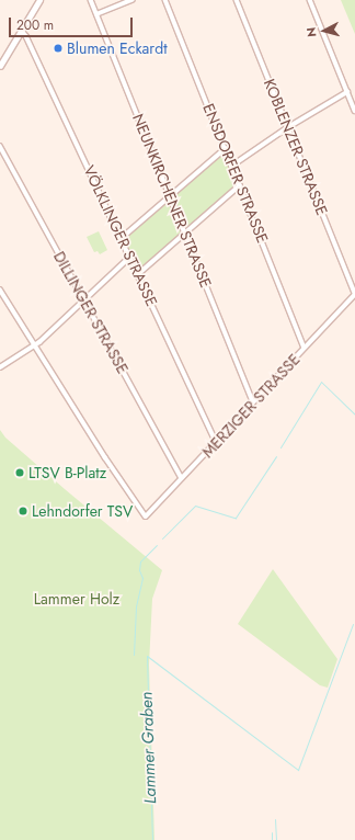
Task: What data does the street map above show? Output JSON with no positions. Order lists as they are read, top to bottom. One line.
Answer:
{"streets":{"street":["KOBLENZER STRASSE","ENSDORFER STRASSE","NEUNKIRCHENER STRASSE","VÖLKLINGER STRASSE","DILLINGER STRASSE","MERZIGER STRASSE"]},"crossings":[["KOBLENZER STRASSE","MERZIGER STRASSE"],["ENSDORFER STRASSE","MERZIGER STRASSE"],["NEUNKIRCHENER STRASSE","MERZIGER STRASSE"],["VÖLKLINGER STRASSE","MERZIGER STRASSE"],["DILLINGER STRASSE","MERZIGER STRASSE"]],"water":["Lammer Graben"],"parks":["Lammer Holz"],"places":["Blumen Eckardt","LTSV B-Platz","Lehndorfer TSV"],"scale_bar":"200 m","north":"left"}
